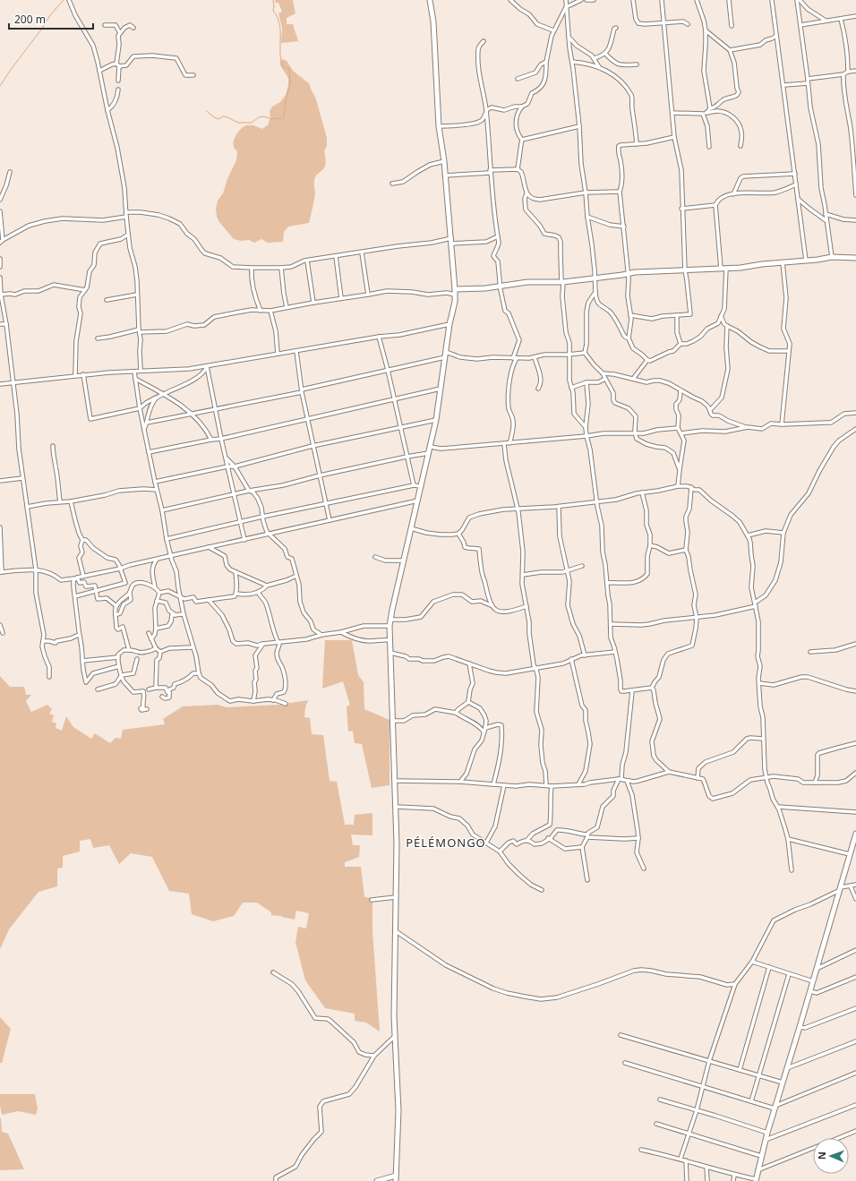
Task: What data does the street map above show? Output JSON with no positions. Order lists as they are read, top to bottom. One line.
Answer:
{"districts":["PÉLÉMONGO"],"scale_bar":"200 m","north":"left"}
